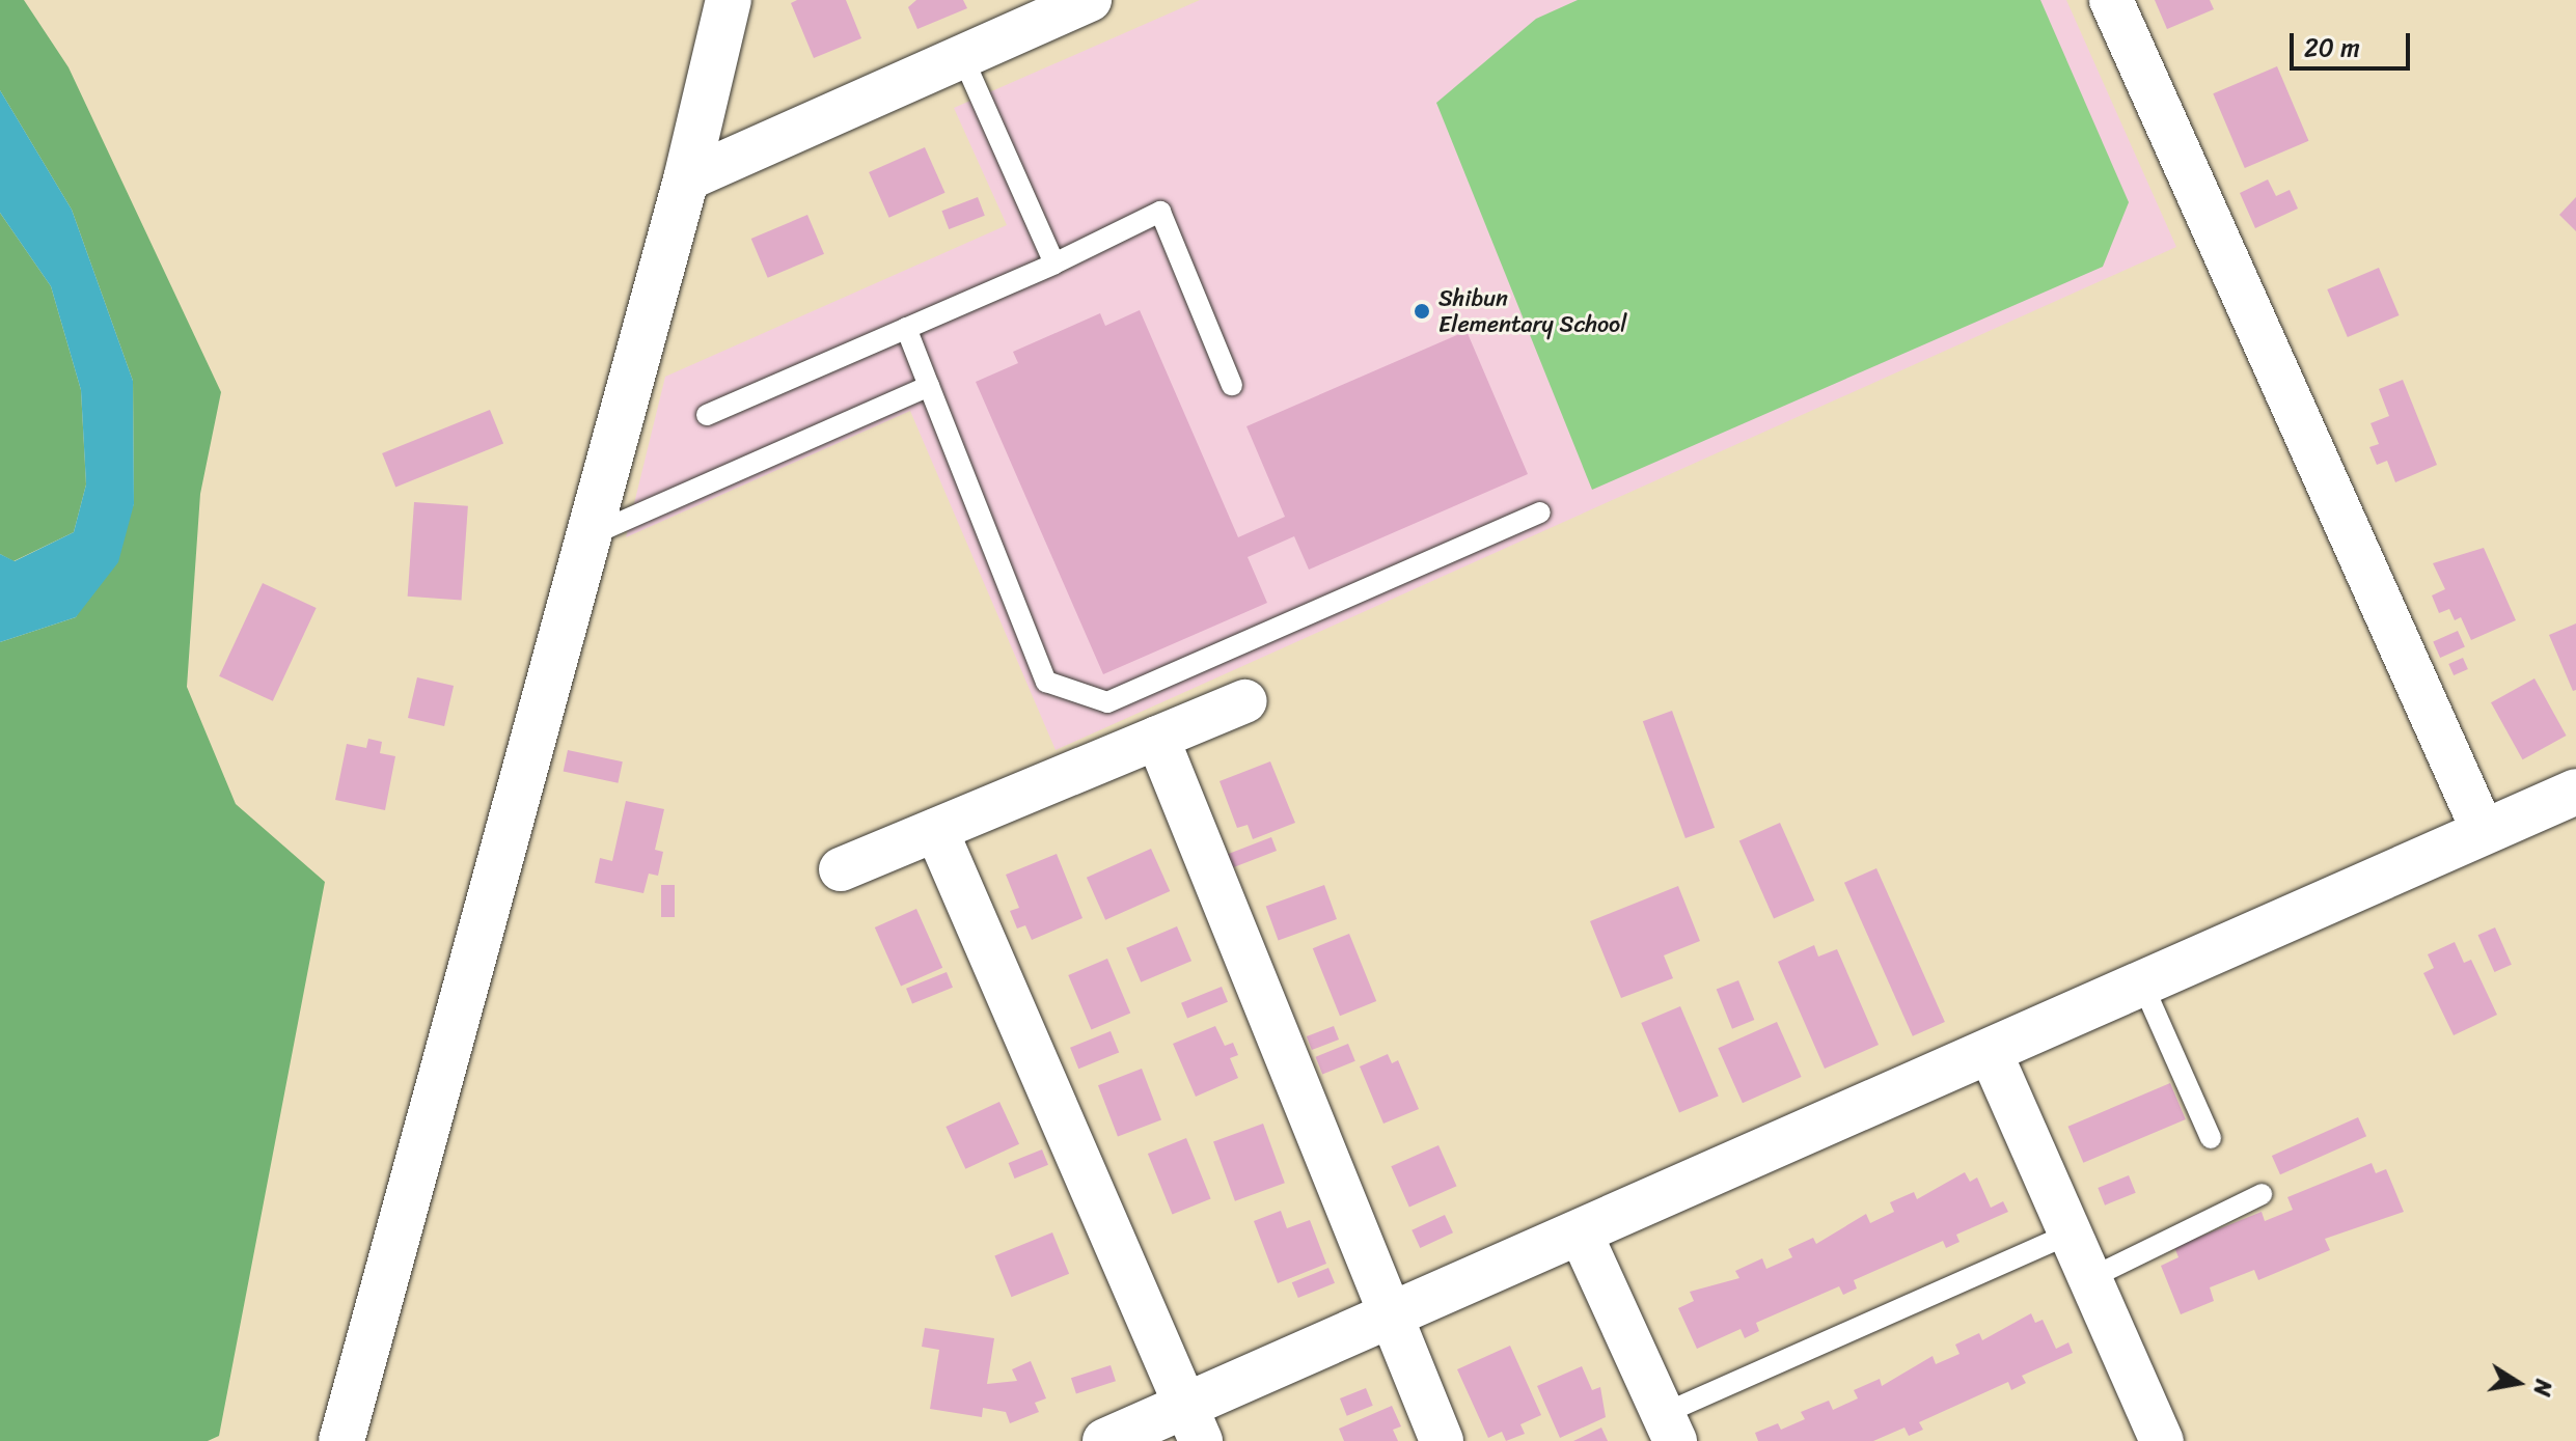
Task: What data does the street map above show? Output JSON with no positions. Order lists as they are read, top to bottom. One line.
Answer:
{"places":["Shibun Elementary School"],"scale_bar":"20 m","north":"right"}
